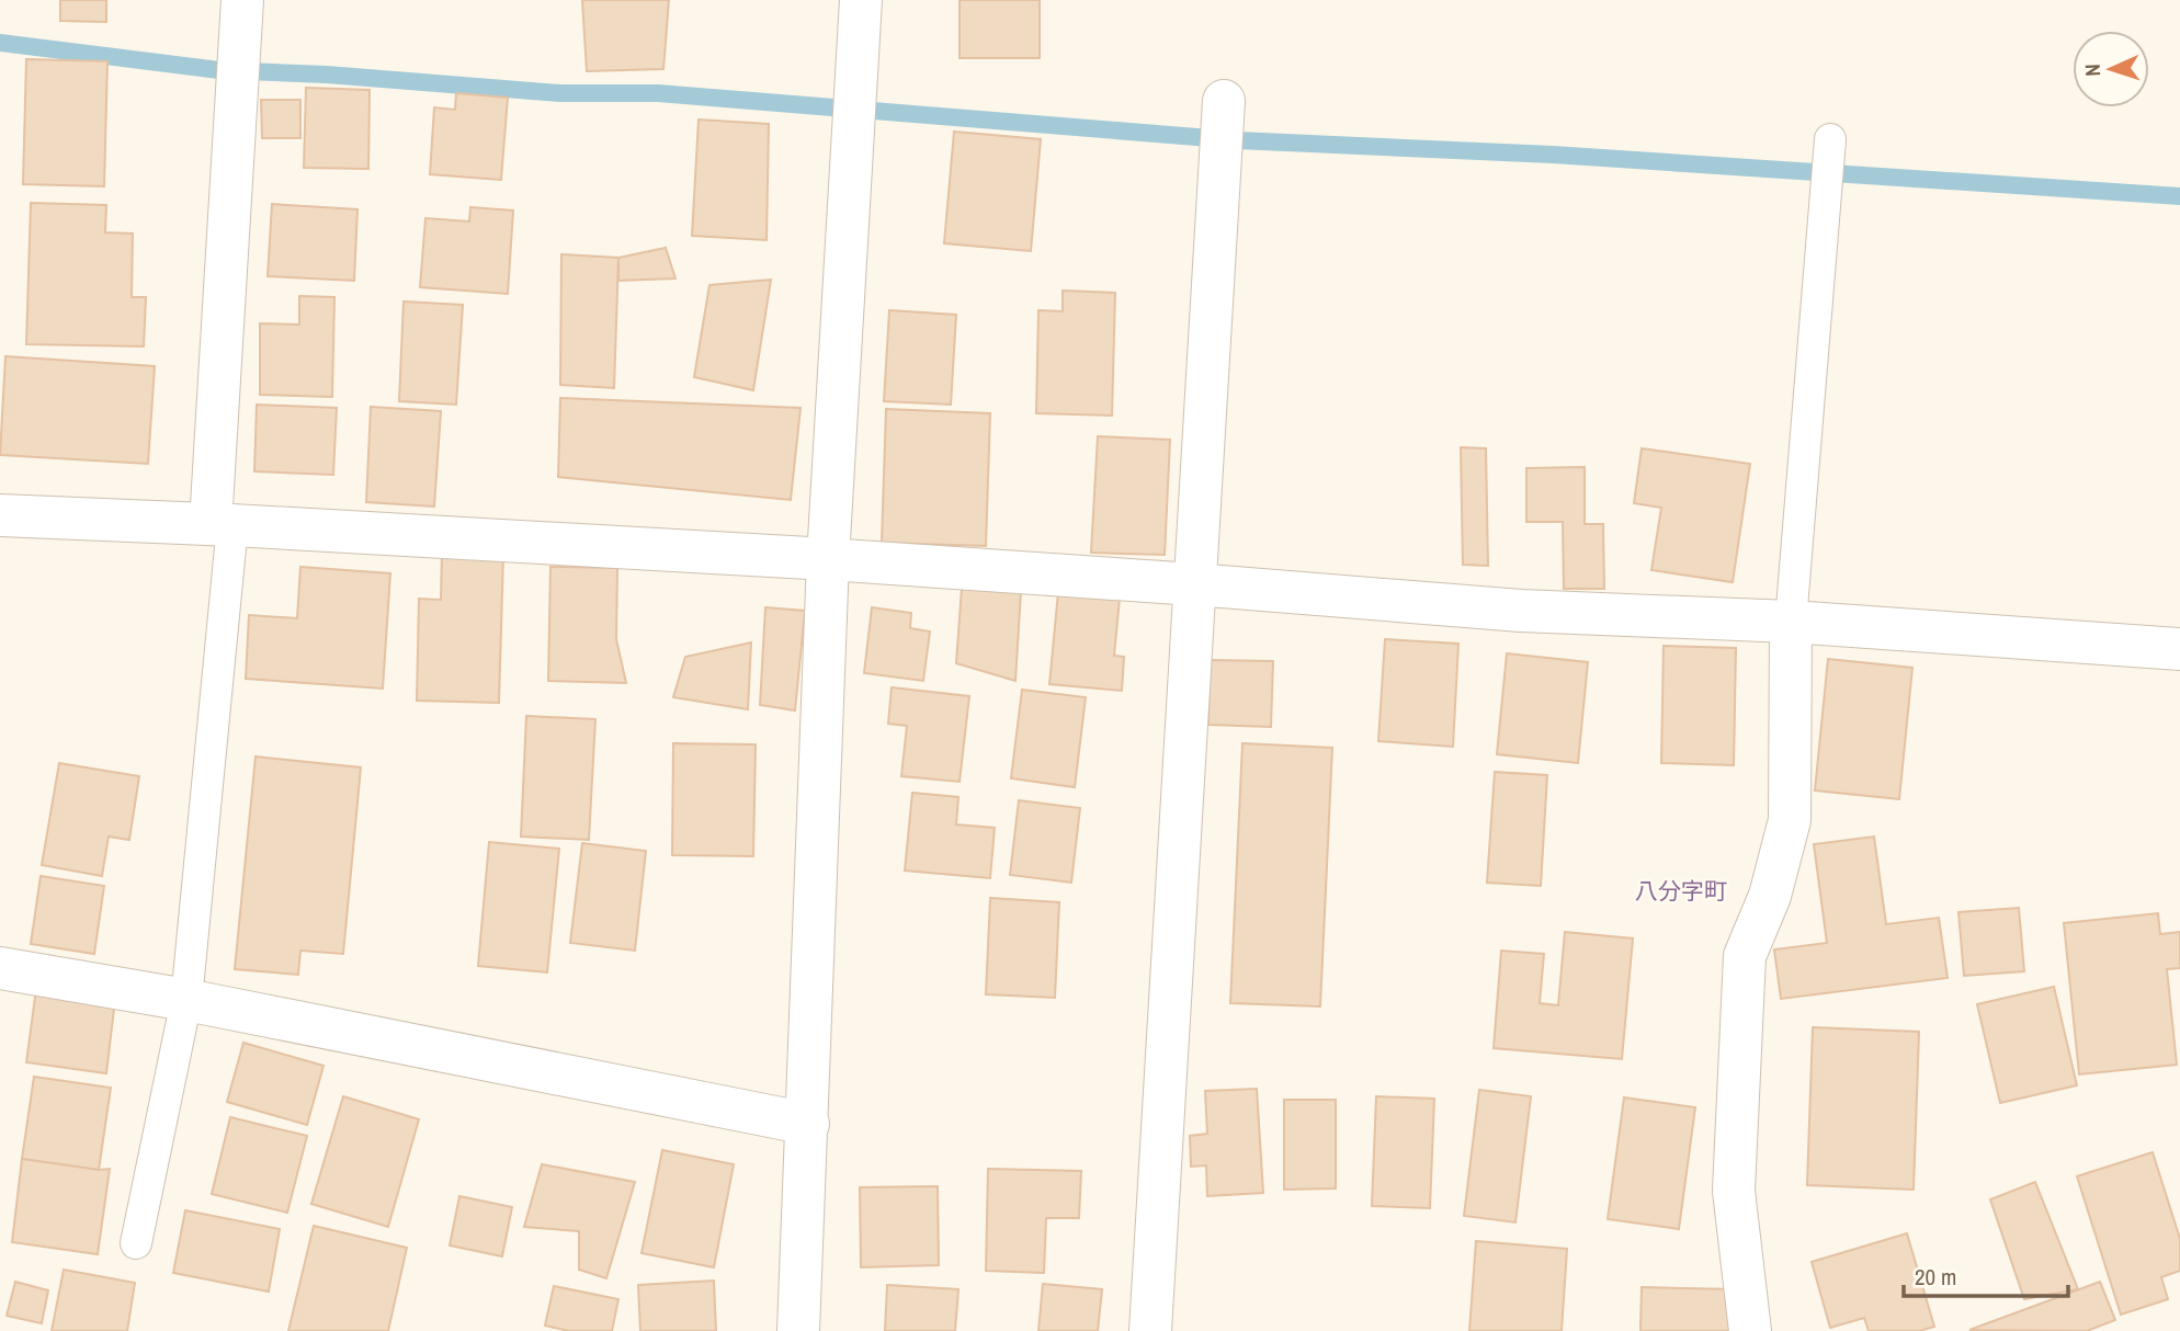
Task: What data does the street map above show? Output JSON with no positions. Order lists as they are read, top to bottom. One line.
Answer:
{"districts":["八分字町"],"scale_bar":"20 m","north":"left"}
